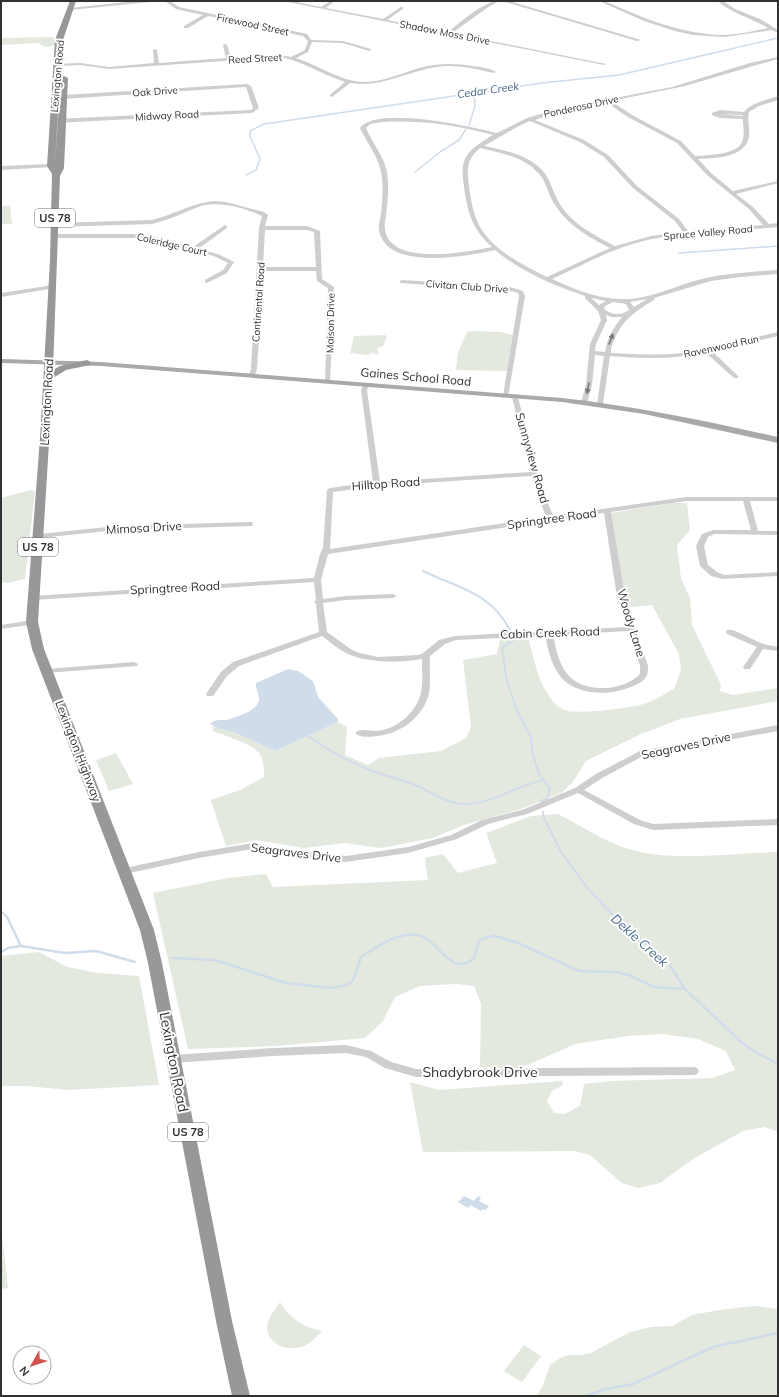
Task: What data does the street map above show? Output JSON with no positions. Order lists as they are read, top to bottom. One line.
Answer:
{"streets":{"highway":["Lexington Road","US 78","Lexington Highway"],"main road":["Gaines School Road"],"street":["Firewood Street","Shadow Moss Drive","Reed Street","Oak Drive","Ponderosa Drive","Midway Road","Spruce Valley Road","Coleridge Court","Civitan Club Drive","Continental Road","Maison Drive","Ravenwood Run","Sunnyview Road","Hilltop Road","Springtree Road","Mimosa Drive","Woody Lane","Cabin Creek Road","Seagraves Drive","Shadybrook Drive"]},"crossings":[["Reed Street","Lexington Road"],["Lexington Road","Oak Drive"],["Lexington Road","Midway Road"],["Lexington Road","Coleridge Court"],["Lexington Road","Continental Road"],["Lexington Road","Gaines School Road"],["Lexington Road","Springtree Road"],["Lexington Road","Mimosa Drive"],["Lexington Road","Seagraves Drive"],["Lexington Road","Lexington Highway"],["Lexington Road","Shadybrook Drive"],["Oak Drive","Midway Road"],["Ponderosa Drive","Spruce Valley Road"],["Civitan Club Drive","Gaines School Road"],["Civitan Club Drive","Sunnyview Road"],["Continental Road","Maison Drive"],["Continental Road","Gaines School Road"],["Maison Drive","Gaines School Road"],["Gaines School Road","Sunnyview Road"],["Sunnyview Road","Hilltop Road"],["Sunnyview Road","Springtree Road"],["Hilltop Road","Springtree Road"],["Springtree Road","Woody Lane"],["Woody Lane","Cabin Creek Road"],["Seagraves Drive","Lexington Highway"]],"water":["Cedar Creek","Dekle Creek"],"north":"bottom left"}
